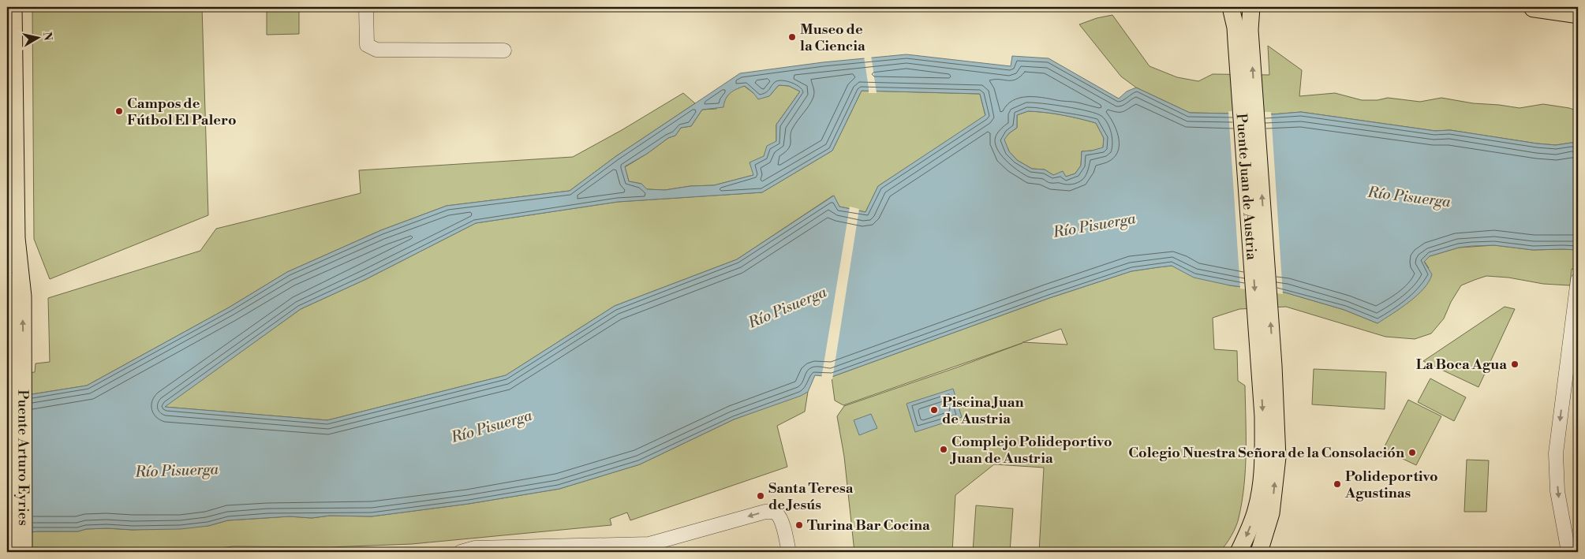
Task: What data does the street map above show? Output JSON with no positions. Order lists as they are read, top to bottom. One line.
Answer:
{"streets":{"main road":["Puente Juan de Austria","Puente Arturo Eyries"]},"water":["Río Pisuerga"],"places":["Museo de la Ciencia","Campos de Fútbol El Palero","La Boca Agua","Piscina Juan de Austria","Complejo Polideportivo Juan de Austria","Colegio Nuestra Señora de la Consolación","Polideportivo Agustinas","Santa Teresa de Jesús","Turina Bar Cocina"],"north":"right"}
